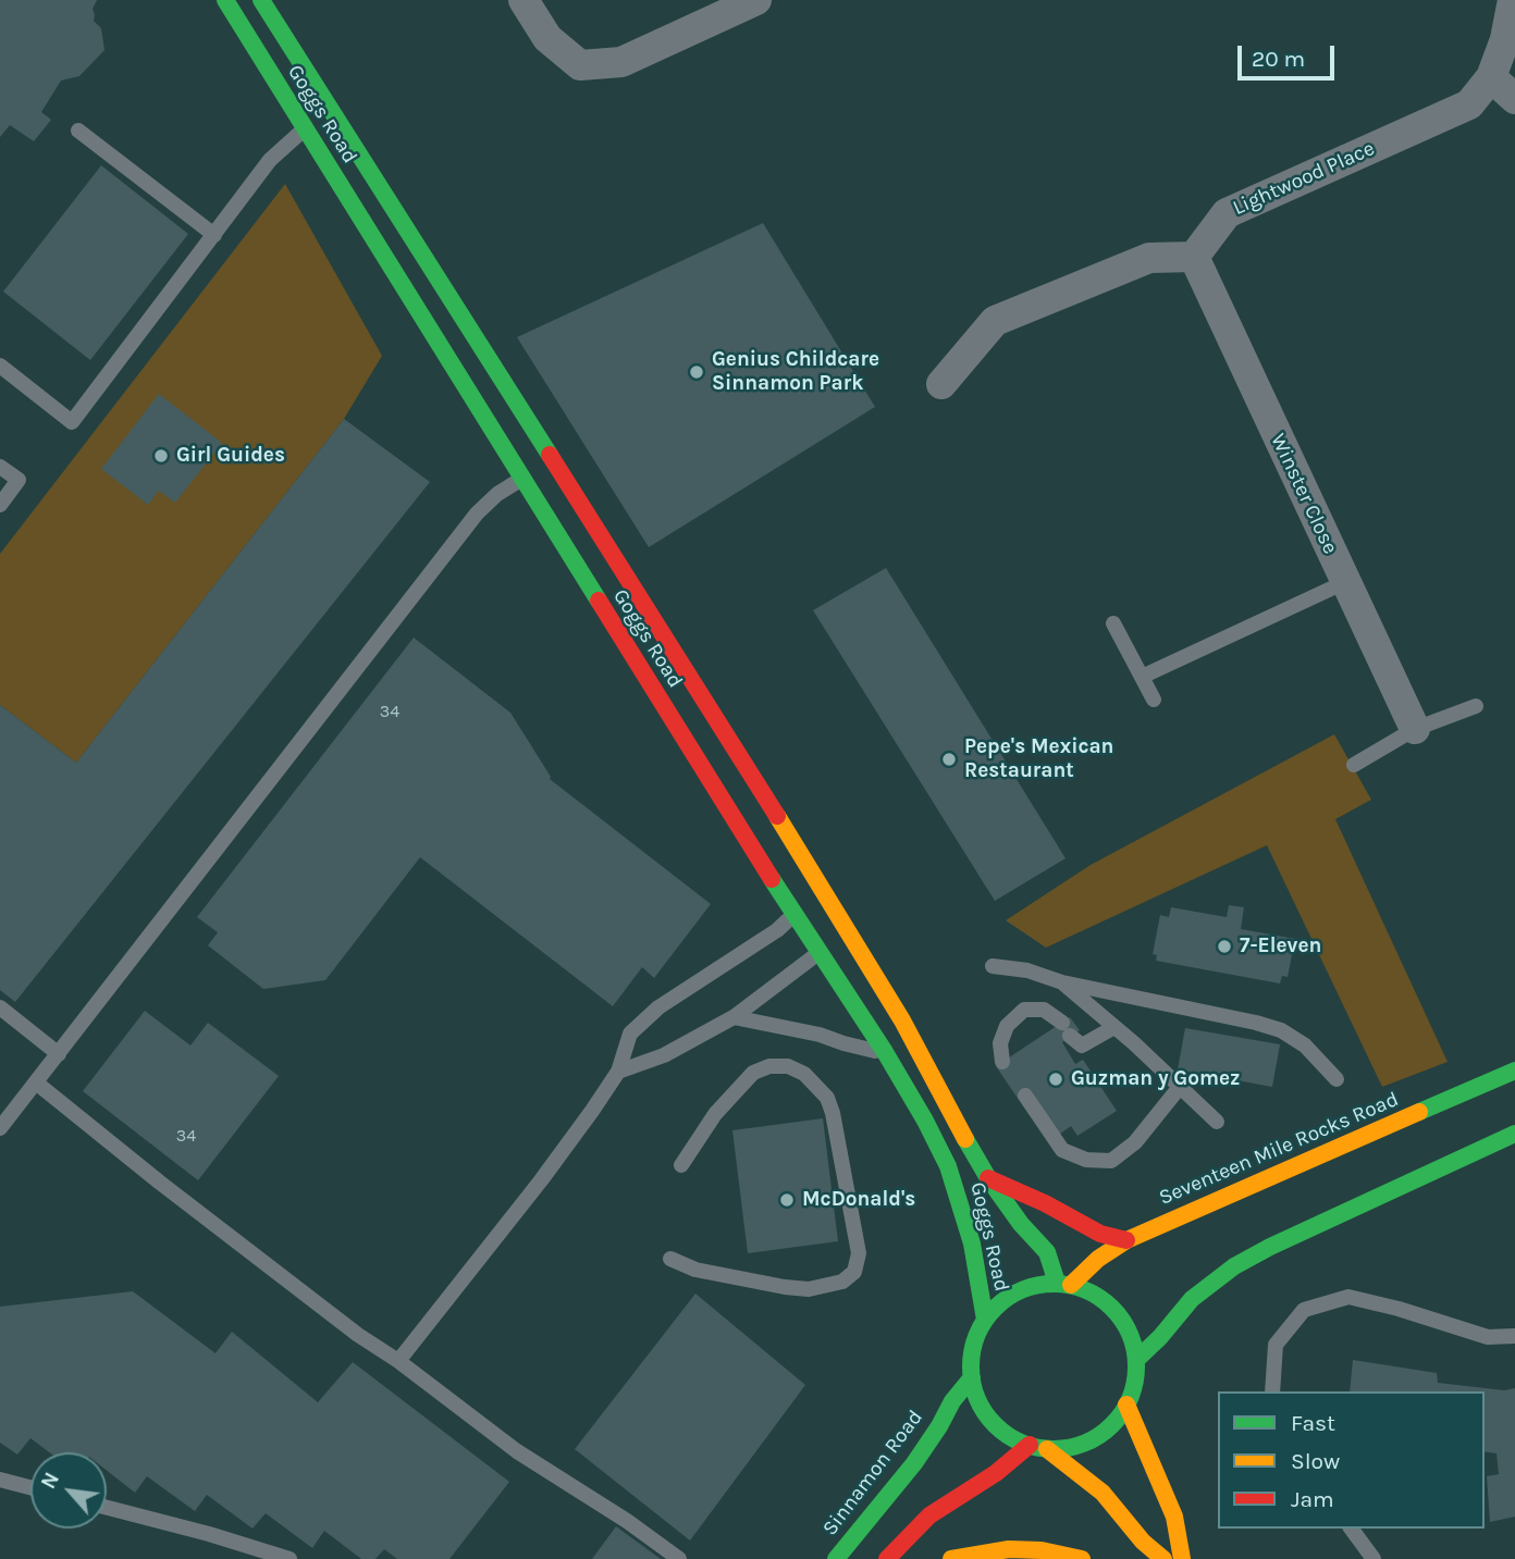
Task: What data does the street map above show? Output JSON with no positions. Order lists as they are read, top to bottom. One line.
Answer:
{"streets":{"main road":["Goggs Road","Seventeen Mile Rocks Road","Sinnamon Road"],"street":["Lightwood Place","Winster Close"]},"crossings":[["Goggs Road","Seventeen Mile Rocks Road"],["Goggs Road","Sinnamon Road"],["Lightwood Place","Winster Close"],["Seventeen Mile Rocks Road","Sinnamon Road"]],"places":["Genius Childcare Sinnamon Park","Girl Guides","Pepe's Mexican Restaurant","7-Eleven","Guzman y Gomez","McDonald's"],"house_numbers":["34","34"],"legend":["Fast","Slow","Jam"],"scale_bar":"20 m","north":"top left"}
